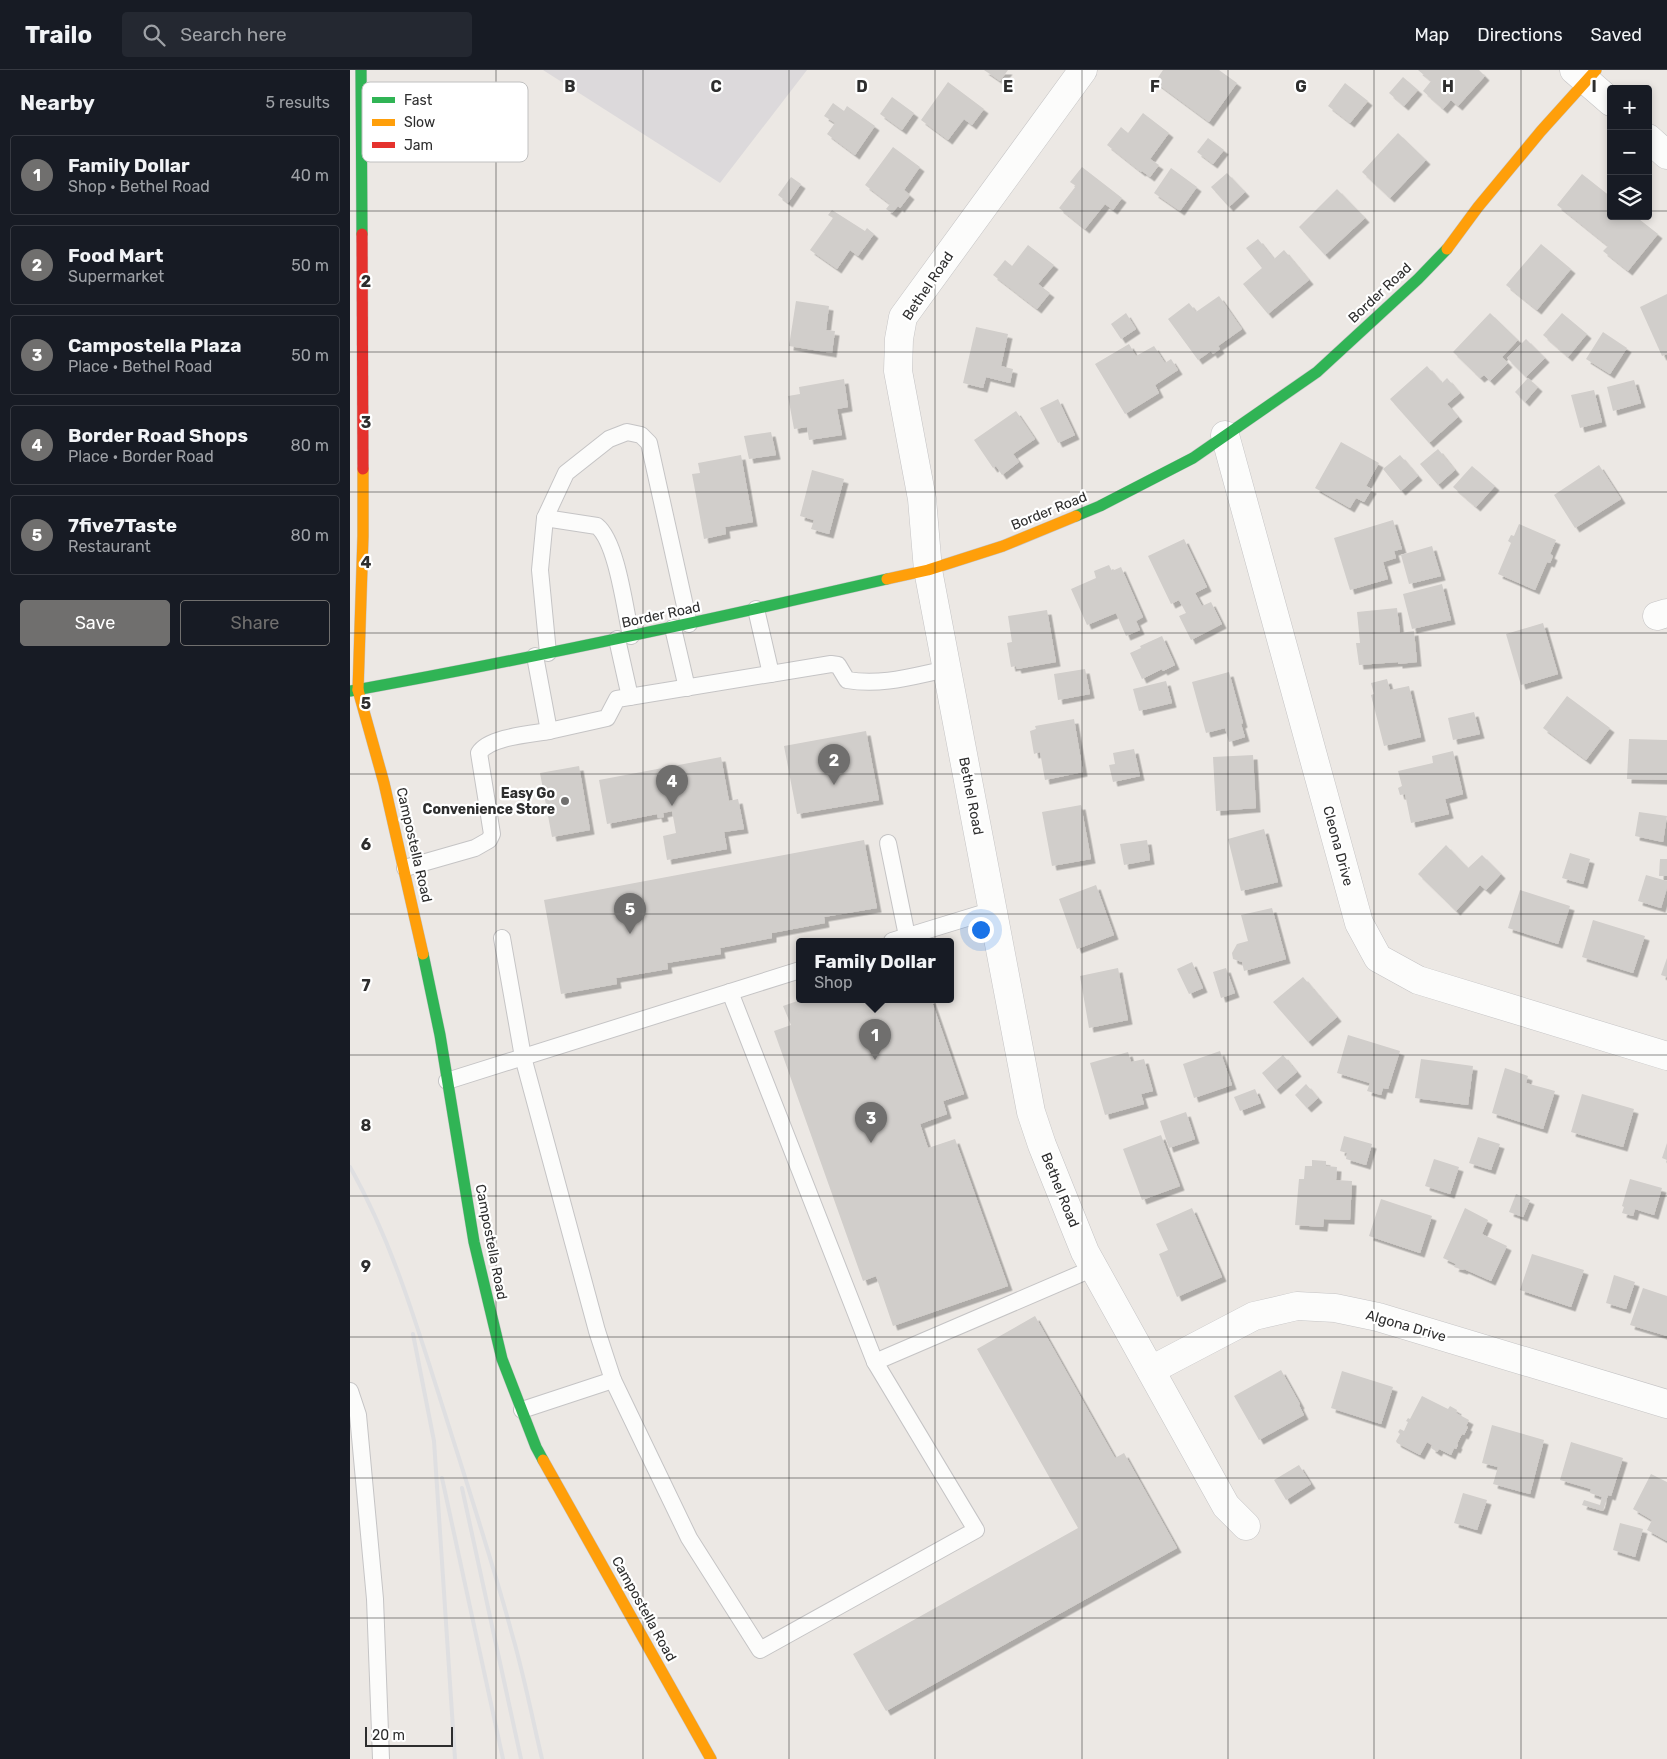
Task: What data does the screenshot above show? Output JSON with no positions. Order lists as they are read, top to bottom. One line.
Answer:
{"streets":{"main road":["Border Road","Campostella Road"],"street":["Bethel Road","Cleona Drive","Algona Drive"]},"crossings":[["Bethel Road","Border Road"],["Bethel Road","Algona Drive"],["Border Road","Campostella Road"],["Border Road","Cleona Drive"]],"places":["Easy Go Convenience Store"],"legend":["Fast","Slow","Jam"],"scale_bar":"20 m","page":{"header":"Trailo","search":"Search here","nav":["Map","Directions","Saved"],"heading":["Nearby","5 results"],"map_buttons":["+","−"],"list":[{"mark":"1","name":"Family Dollar","note":"Shop · Bethel Road","value":"40 m"},{"mark":"2","name":"Food Mart","note":"Supermarket","value":"50 m"},{"mark":"3","name":"Campostella Plaza","note":"Place · Bethel Road","value":"50 m"},{"mark":"4","name":"Border Road Shops","note":"Place · Border Road","value":"80 m"},{"mark":"5","name":"7five7Taste","note":"Restaurant","value":"80 m"}],"buttons":["Save","Share"],"pins":["2","4","5","1","3"],"popup":["Family Dollar","Shop"],"scale":"20 m"},"grid":{"columns":["B","C","D","E","F","G","H","I"],"rows":["2","3","4","5","6","7","8","9"]}}
